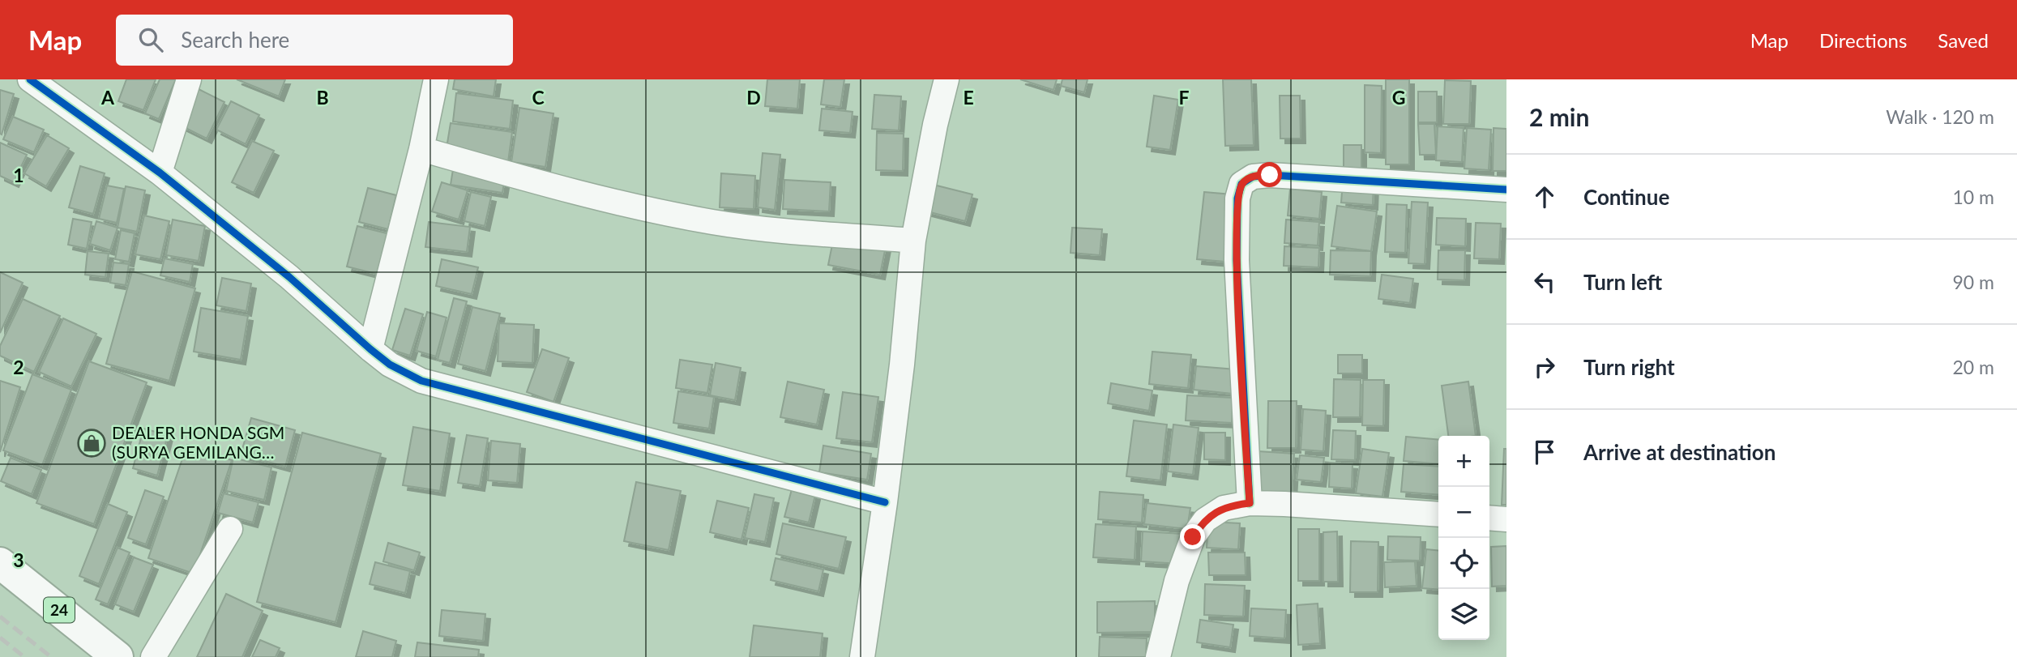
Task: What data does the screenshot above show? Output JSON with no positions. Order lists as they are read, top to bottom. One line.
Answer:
{"streets":{"highway":["24"]},"places":{"shop":["DEALER HONDA SGM (SURYA GEMILANG…"]},"page":{"header":"Map","search":"Search here","nav":["Map","Directions","Saved"],"heading":["2 min","Walk · 120 m"],"list":[["Continue","10 m"],["Turn left","90 m"],["Turn right","20 m"],"Arrive at destination"],"map_buttons":["+","−"]},"grid":{"columns":["A","B","C","D","E","F","G"],"rows":["1","2","3"]}}
